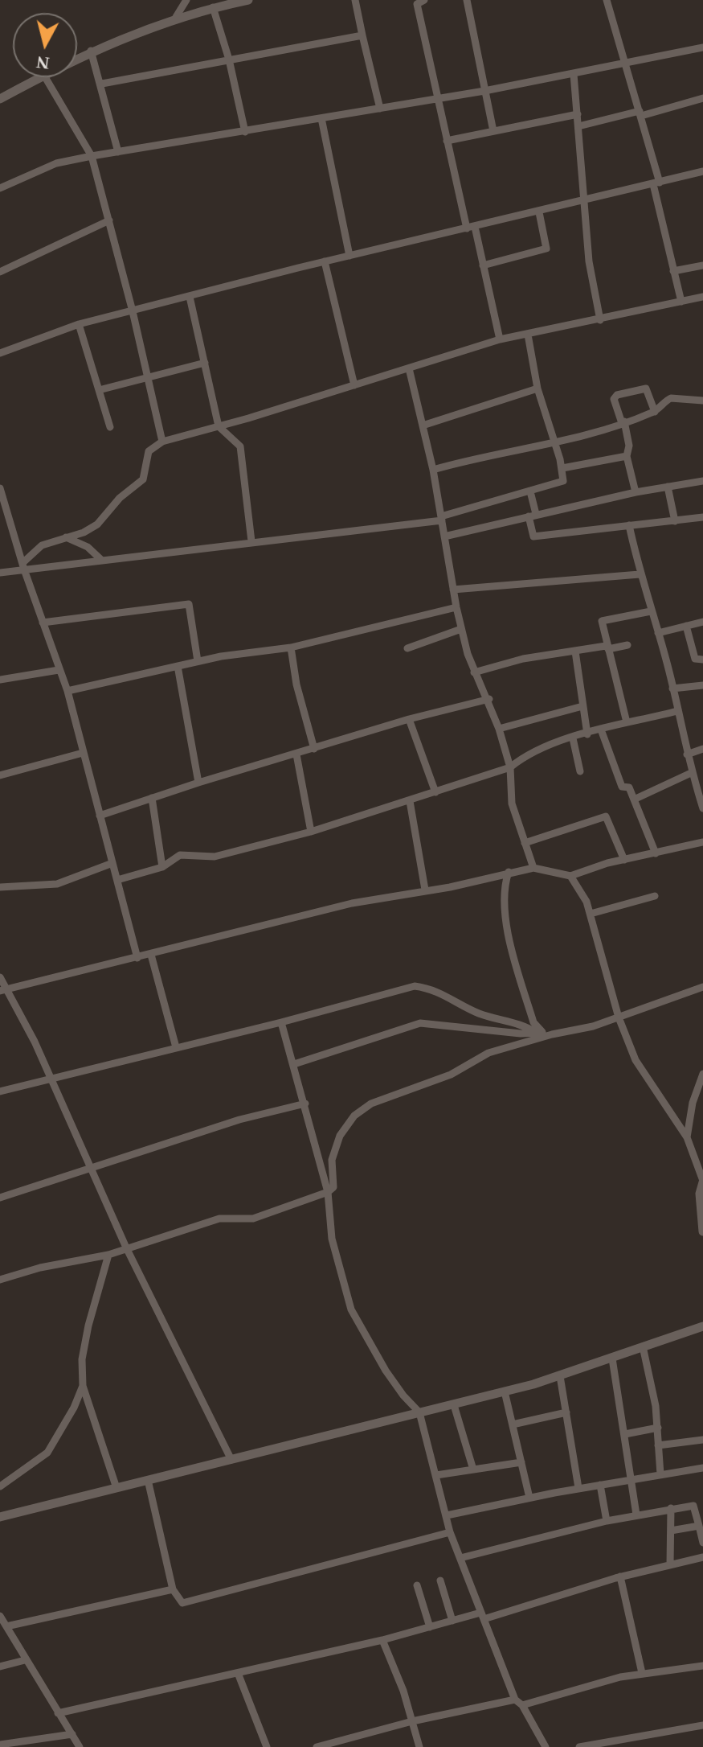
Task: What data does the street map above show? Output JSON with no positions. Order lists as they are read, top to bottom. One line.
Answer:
{"north":"bottom"}
